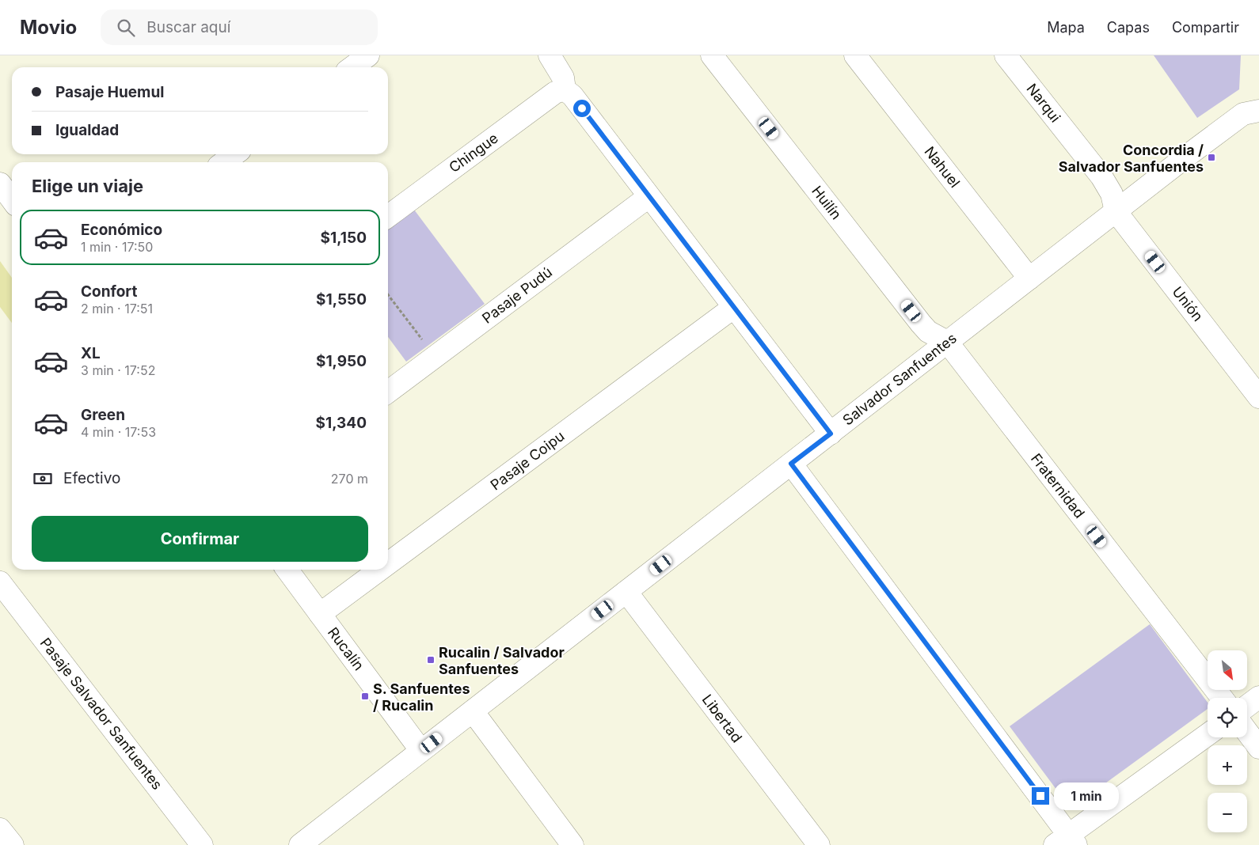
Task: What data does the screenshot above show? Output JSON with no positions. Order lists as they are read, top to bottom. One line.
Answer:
{"streets":{"street":["Narqui","Chingue","Nahuel","Huilín","Pasaje Pudú","Unión","Salvador Sanfuentes","Pasaje Coipu","Fraternidad","Rucalín","Pasaje Salvador Sanfuentes","Libertad"]},"crossings":[["Narqui","Unión"],["Narqui","Salvador Sanfuentes"],["Nahuel","Salvador Sanfuentes"],["Huilín","Salvador Sanfuentes"],["Huilín","Fraternidad"],["Unión","Salvador Sanfuentes"],["Salvador Sanfuentes","Fraternidad"],["Salvador Sanfuentes","Rucalín"],["Salvador Sanfuentes","Libertad"],["Pasaje Coipu","Rucalín"]],"places":{"transit":["Concordia / Salvador Sanfuentes","Rucalin / Salvador Sanfuentes","S. Sanfuentes / Rucalin"]},"north":"bottom right","page":{"header":"Movio","search":"Buscar aquí","nav":["Mapa","Capas","Compartir"],"banner":["Pasaje Huemul","Igualdad"],"heading":"Elige un viaje","list":[{"name":"Económico","note":"1 min · 17:50","value":"$1,150"},{"name":"Confort","note":"2 min · 17:51","value":"$1,550"},{"name":"XL","note":"3 min · 17:52","value":"$1,950"},{"name":"Green","note":"4 min · 17:53","value":"$1,340"}],"pay":["Efectivo","270 m"],"buttons":"Confirmar","map_buttons":["+","−"],"bubble":"1 min"}}
